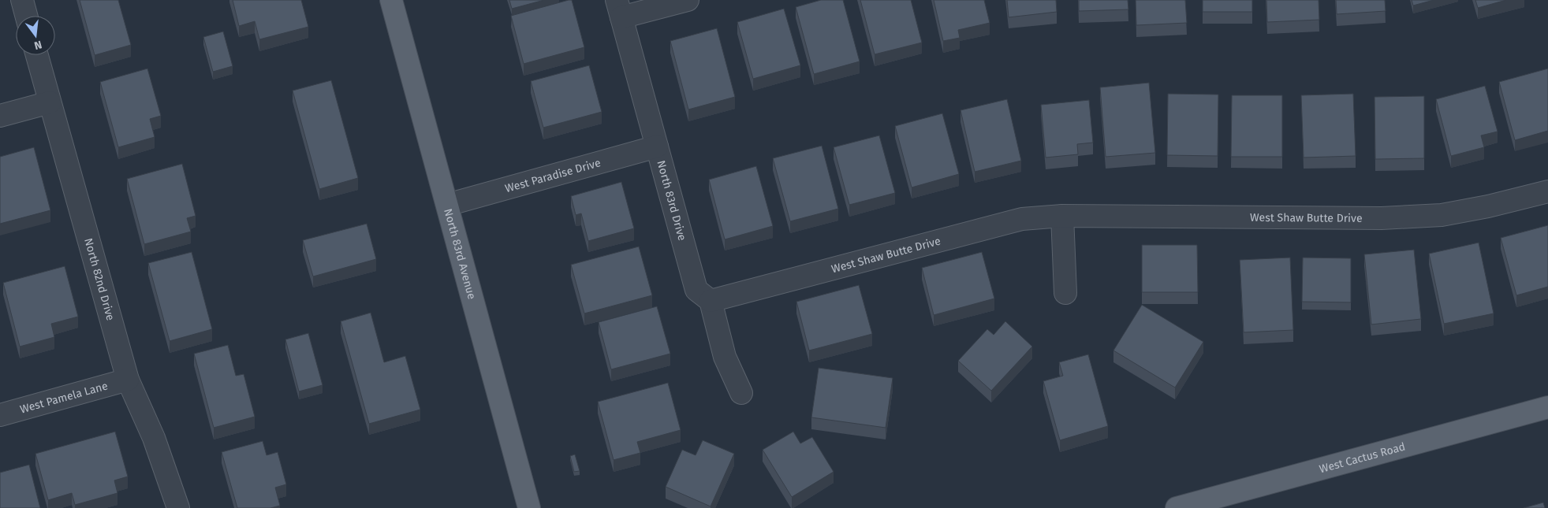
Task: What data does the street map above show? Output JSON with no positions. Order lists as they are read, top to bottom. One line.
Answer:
{"streets":{"main road":["North 83rd Avenue","West Cactus Road"],"street":["West Paradise Drive","North 83rd Drive","West Shaw Butte Drive","North 82nd Drive","West Pamela Lane"]},"crossings":[["West Paradise Drive","North 83rd Drive"],["West Paradise Drive","North 83rd Avenue"],["North 83rd Drive","West Shaw Butte Drive"],["North 82nd Drive","West Pamela Lane"]],"north":"bottom"}
